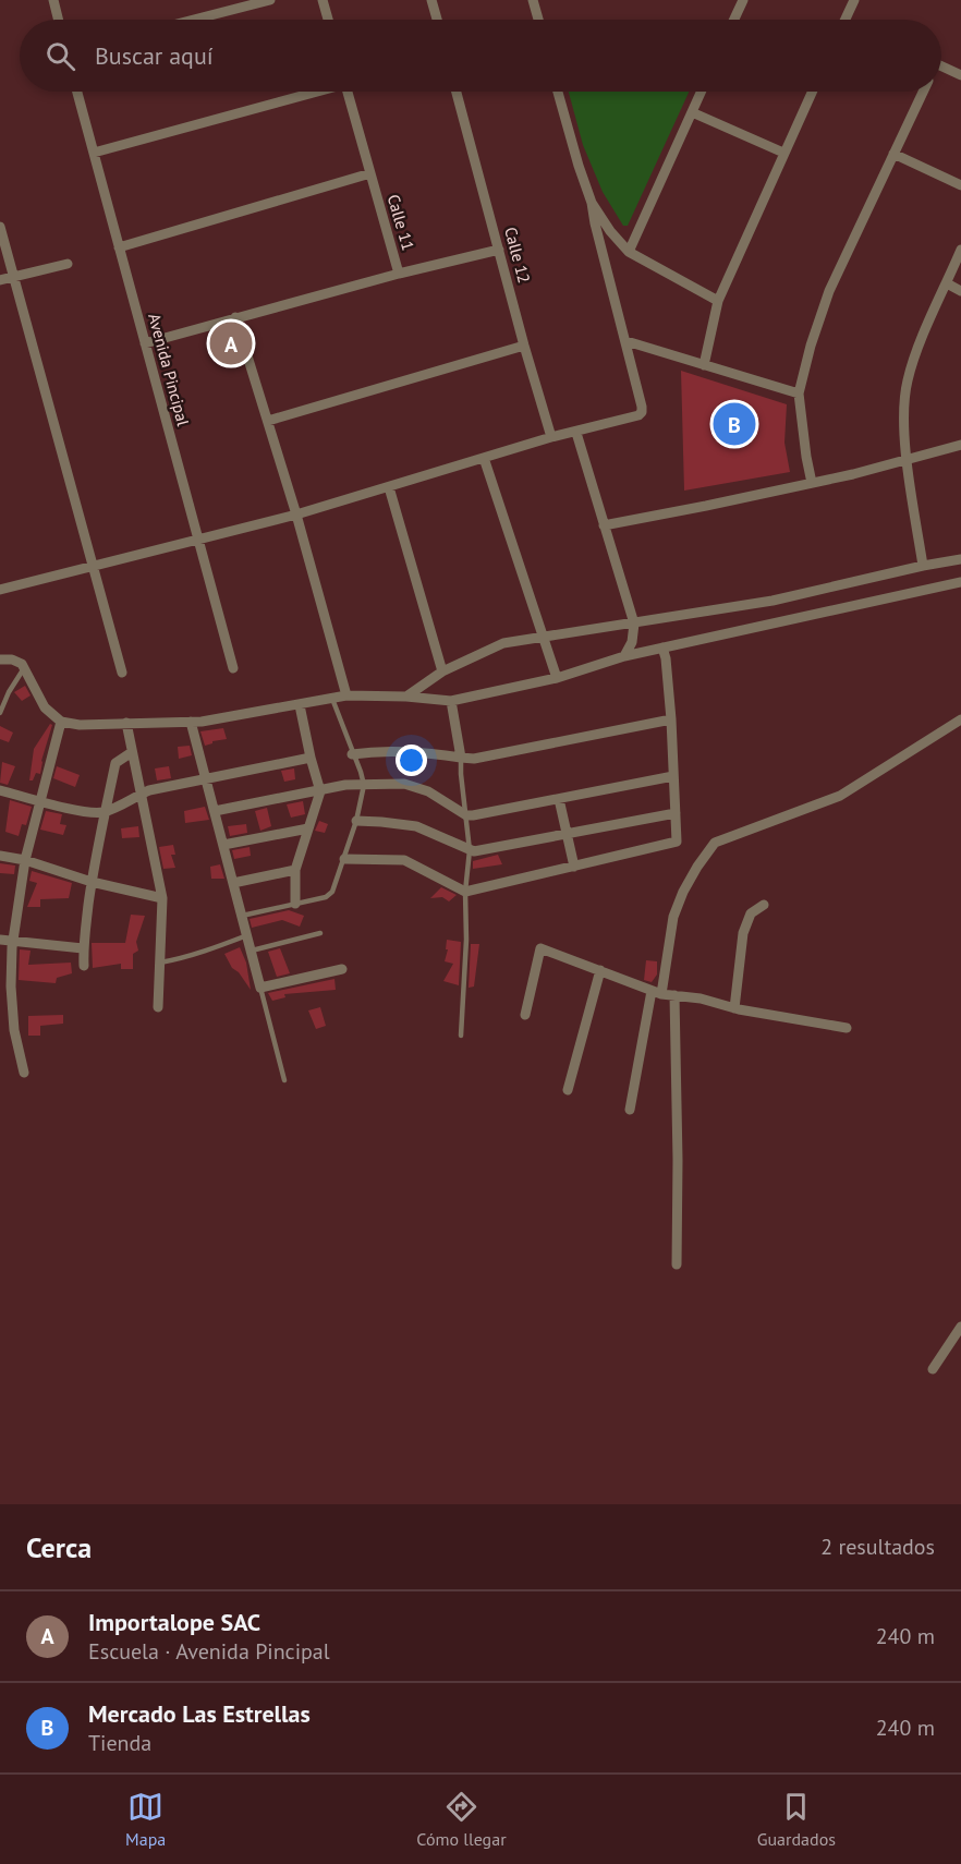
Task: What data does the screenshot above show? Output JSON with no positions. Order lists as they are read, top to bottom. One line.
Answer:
{"streets":{"street":["Calle 11","Calle 12","Avenida Pincipal"]},"crossings":[["Calle 11","Calle 12"]],"page":{"search":"Buscar aquí","pins":["A","B"],"heading":["Cerca","2 resultados"],"list":[{"mark":"A","name":"Importalope SAC","note":"Escuela · Avenida Pincipal","value":"240 m"},{"mark":"B","name":"Mercado Las Estrellas","note":"Tienda","value":"240 m"}],"nav":["Mapa","Cómo llegar","Guardados"]}}
